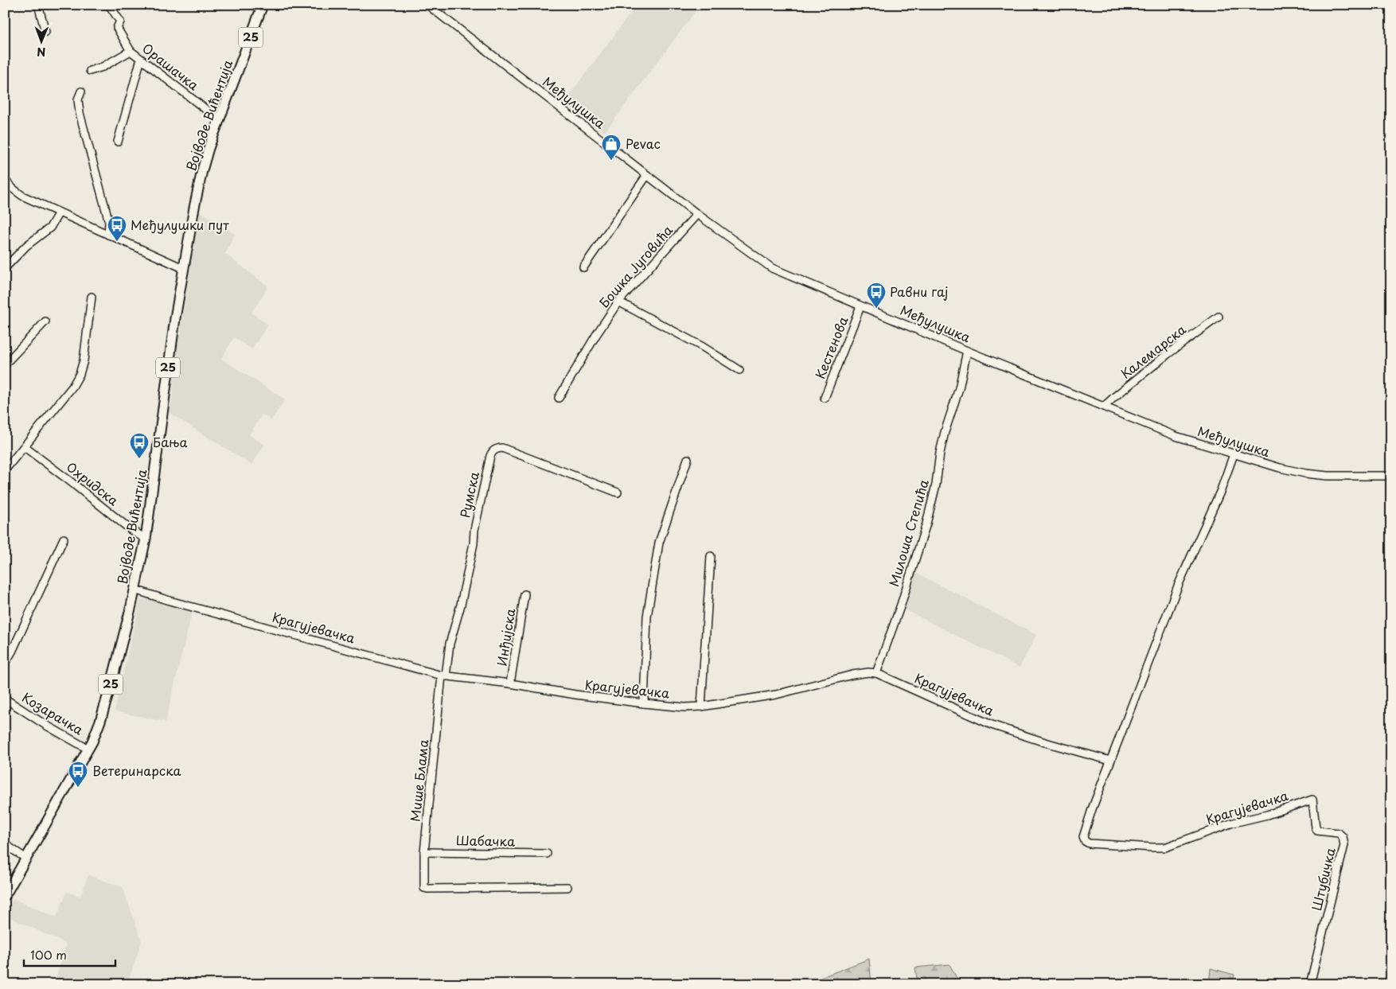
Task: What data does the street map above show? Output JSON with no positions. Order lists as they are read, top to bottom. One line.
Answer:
{"streets":{"main road":["25","Војводе Вићентија"],"street":["Орашачка","Међулушка","Бошка Југовића","Кестенова","Калемарска","Охридска","Румска","Милоша Степића","Крагујевачка","Инђијска","Козарачка","Мише Блама","Шабачка","Штубичка"]},"crossings":[["Орашачка","Војводе Вићентија"],["Међулушка","Бошка Југовића"],["Међулушка","Кестенова"],["Међулушка","Калемарска"],["Међулушка","Милоша Степића"],["Међулушка","Крагујевачка"],["Војводе Вићентија","Охридска"],["Војводе Вићентија","Крагујевачка"],["Војводе Вићентија","Козарачка"],["Румска","Крагујевачка"],["Румска","Мише Блама"],["Милоша Степића","Крагујевачка"],["Крагујевачка","Инђијска"],["Крагујевачка","Мише Блама"],["Крагујевачка","Штубичка"],["Мише Блама","Шабачка"]],"places":{"shop":["Pevac"],"bus stop":["Међулушки пут","Равни гај","Бања","Ветеринарска"]},"scale_bar":"100 m","north":"bottom"}
